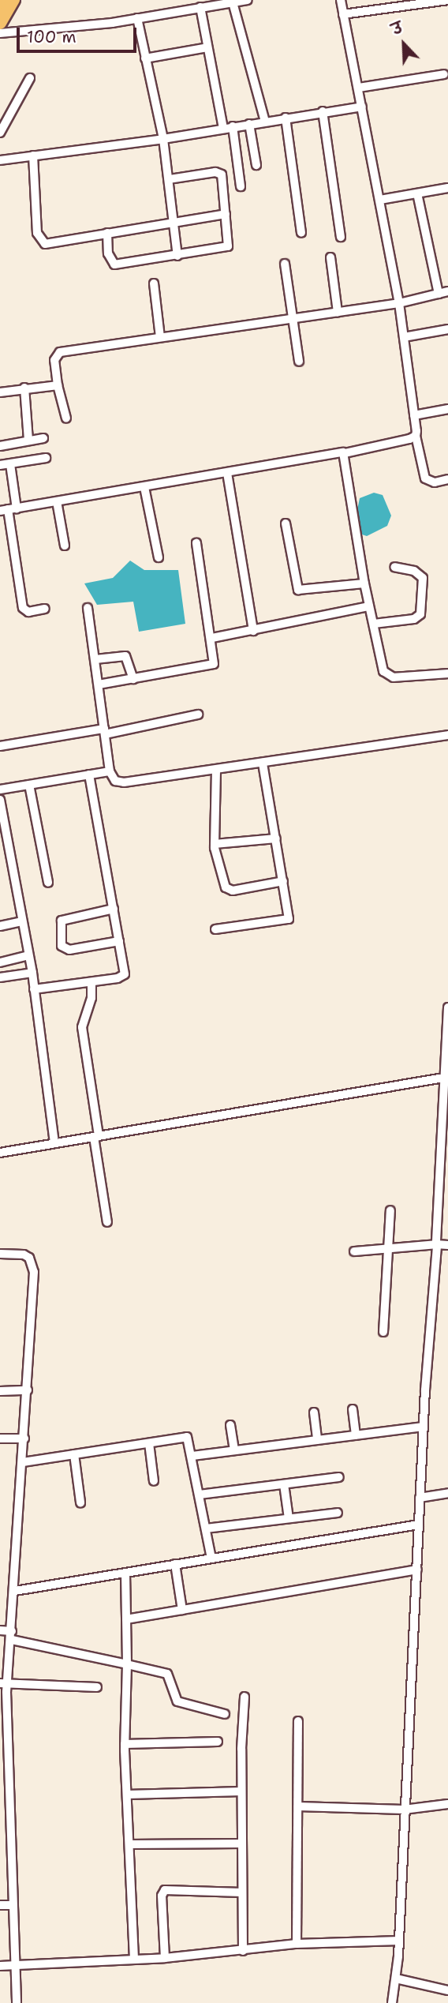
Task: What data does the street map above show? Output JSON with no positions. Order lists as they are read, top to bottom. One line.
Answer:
{"scale_bar":"100 m","north":"top left"}
